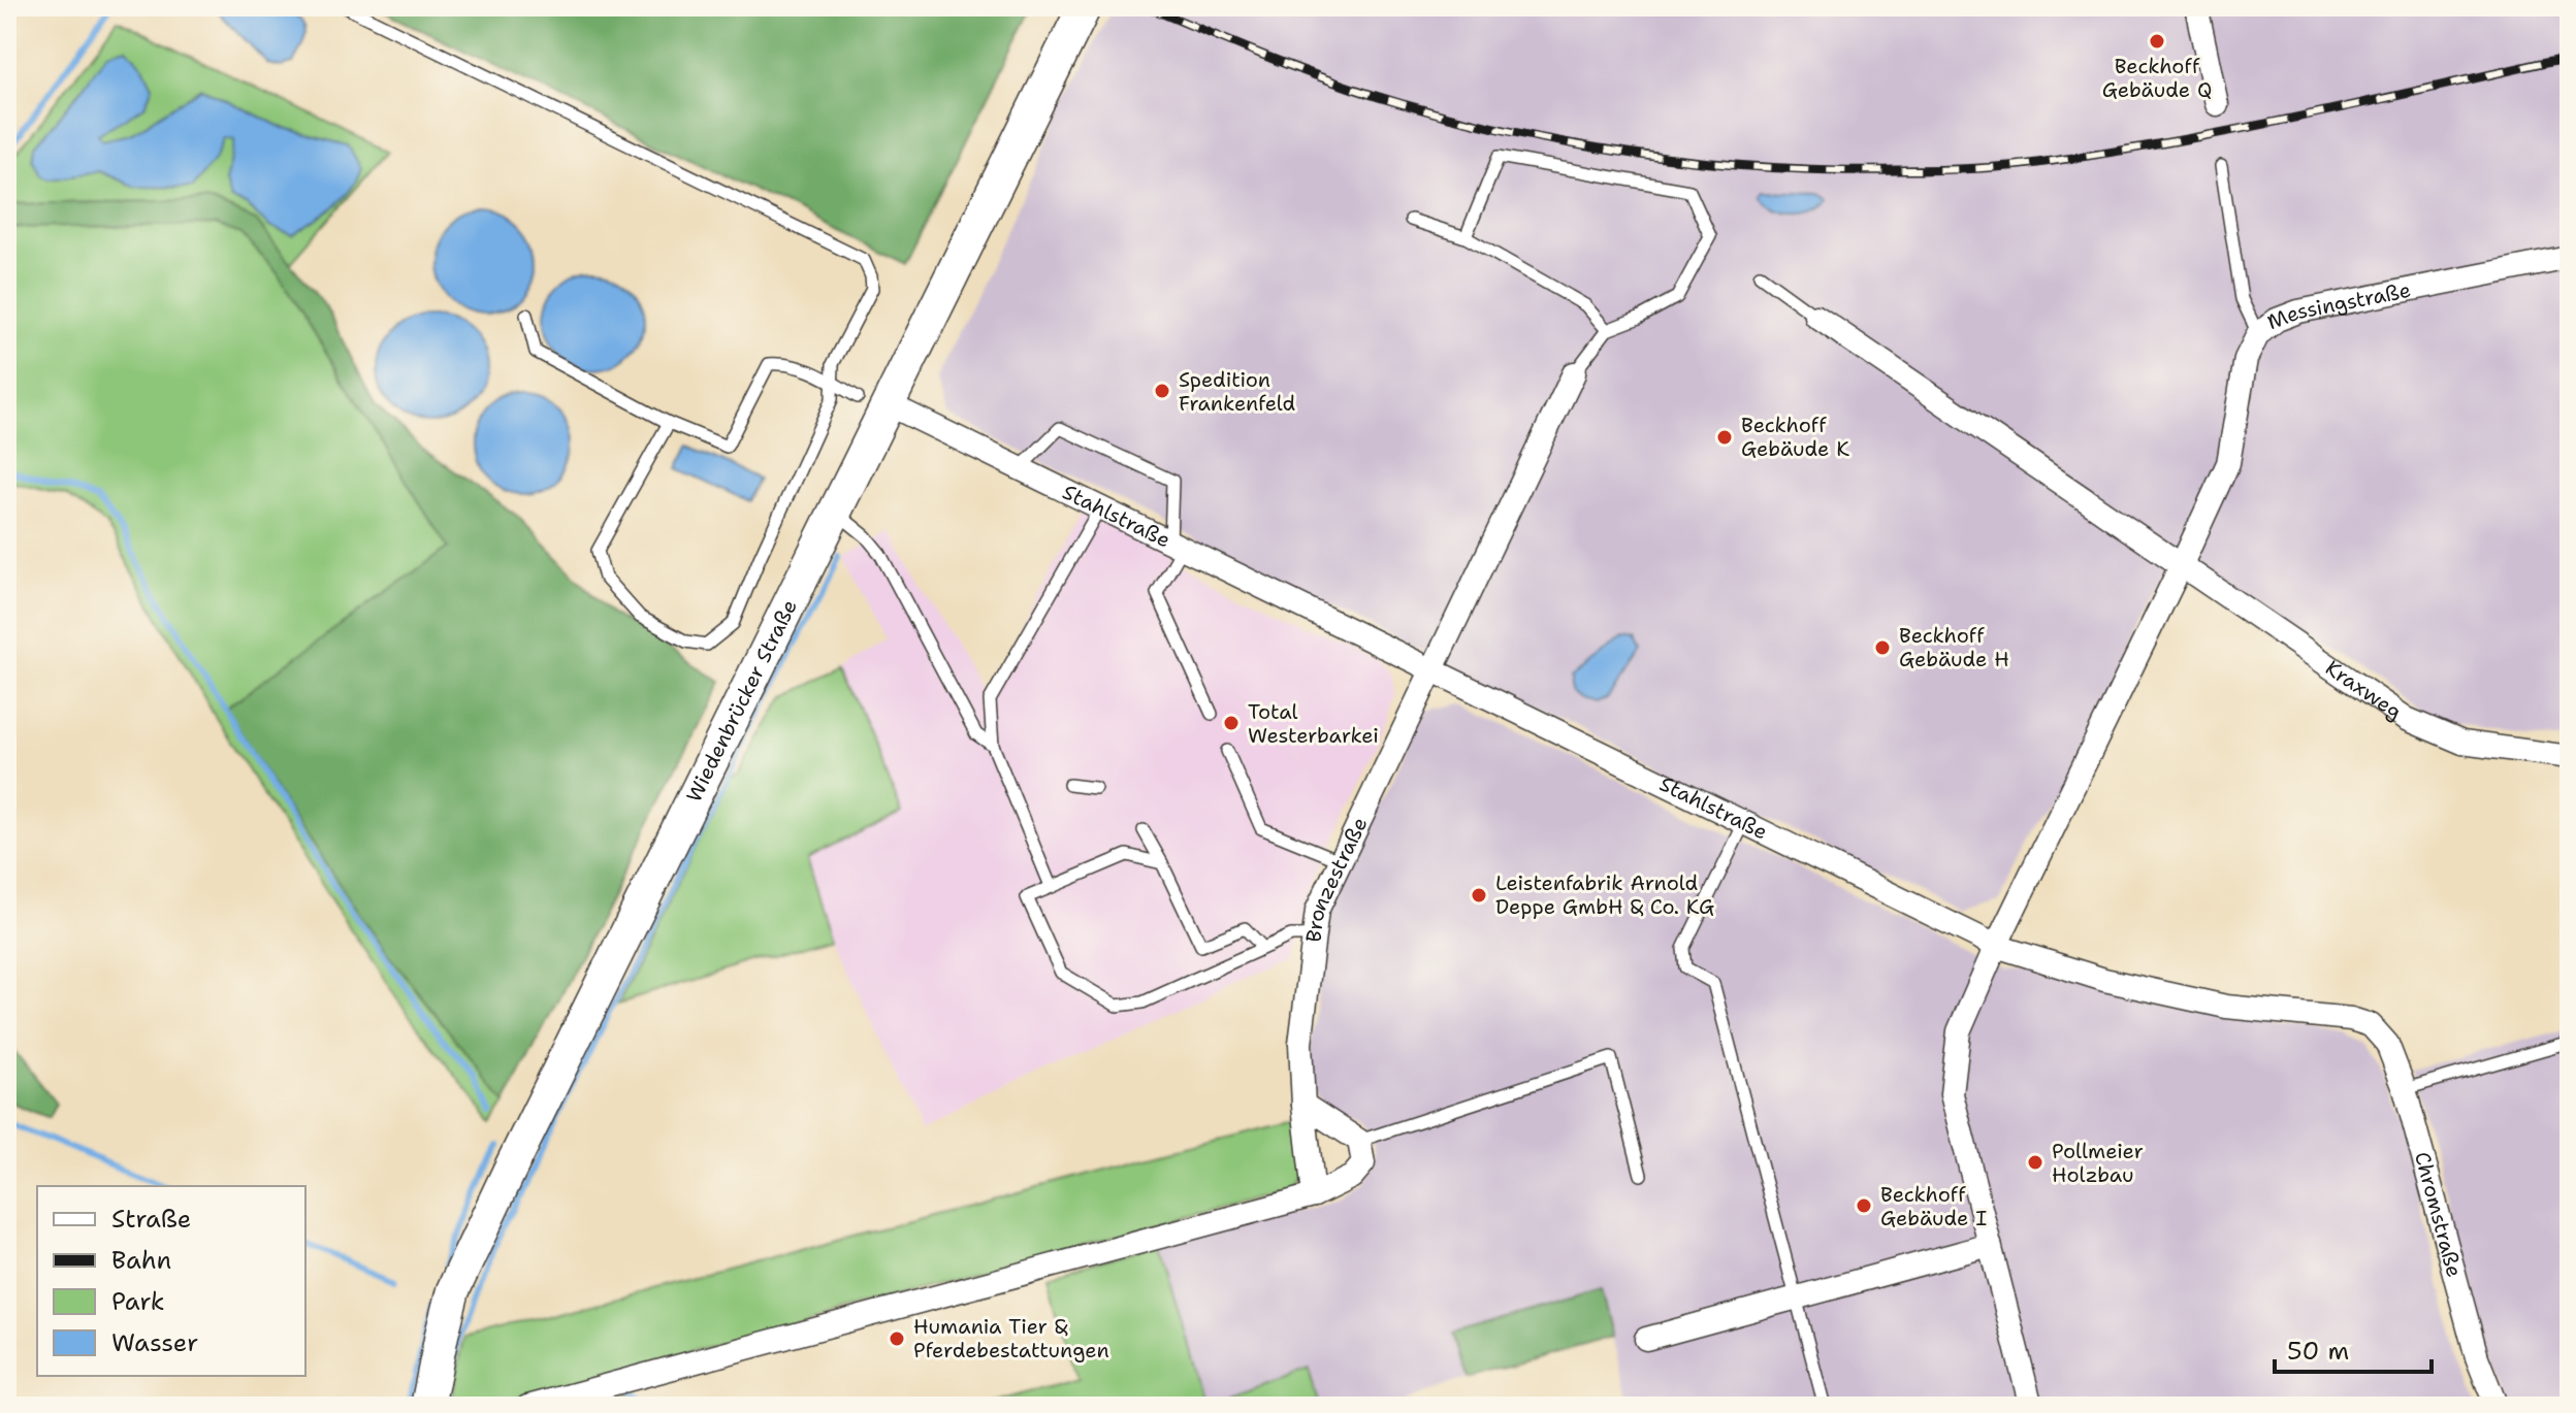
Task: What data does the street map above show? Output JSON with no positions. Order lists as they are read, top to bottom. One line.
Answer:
{"streets":{"main road":["Wiedenbrücker Straße"],"street":["Messingstraße","Stahlstraße","Kraxweg","Bronzestraße","Chromstraße"]},"crossings":[["Messingstraße","Stahlstraße"],["Messingstraße","Kraxweg"],["Stahlstraße","Wiedenbrücker Straße"],["Stahlstraße","Bronzestraße"],["Stahlstraße","Chromstraße"]],"places":["Beckhoff Gebäude Q","Spedition Frankenfeld","Beckhoff Gebäude K","Beckhoff Gebäude H","Total Westerbarkei","Leistenfabrik Arnold Deppe GmbH & Co. KG","Pollmeier Holzbau","Beckhoff Gebäude I","Humania Tier & Pferdebestattungen"],"legend":["Straße","Bahn","Park","Wasser"],"scale_bar":"50 m"}
